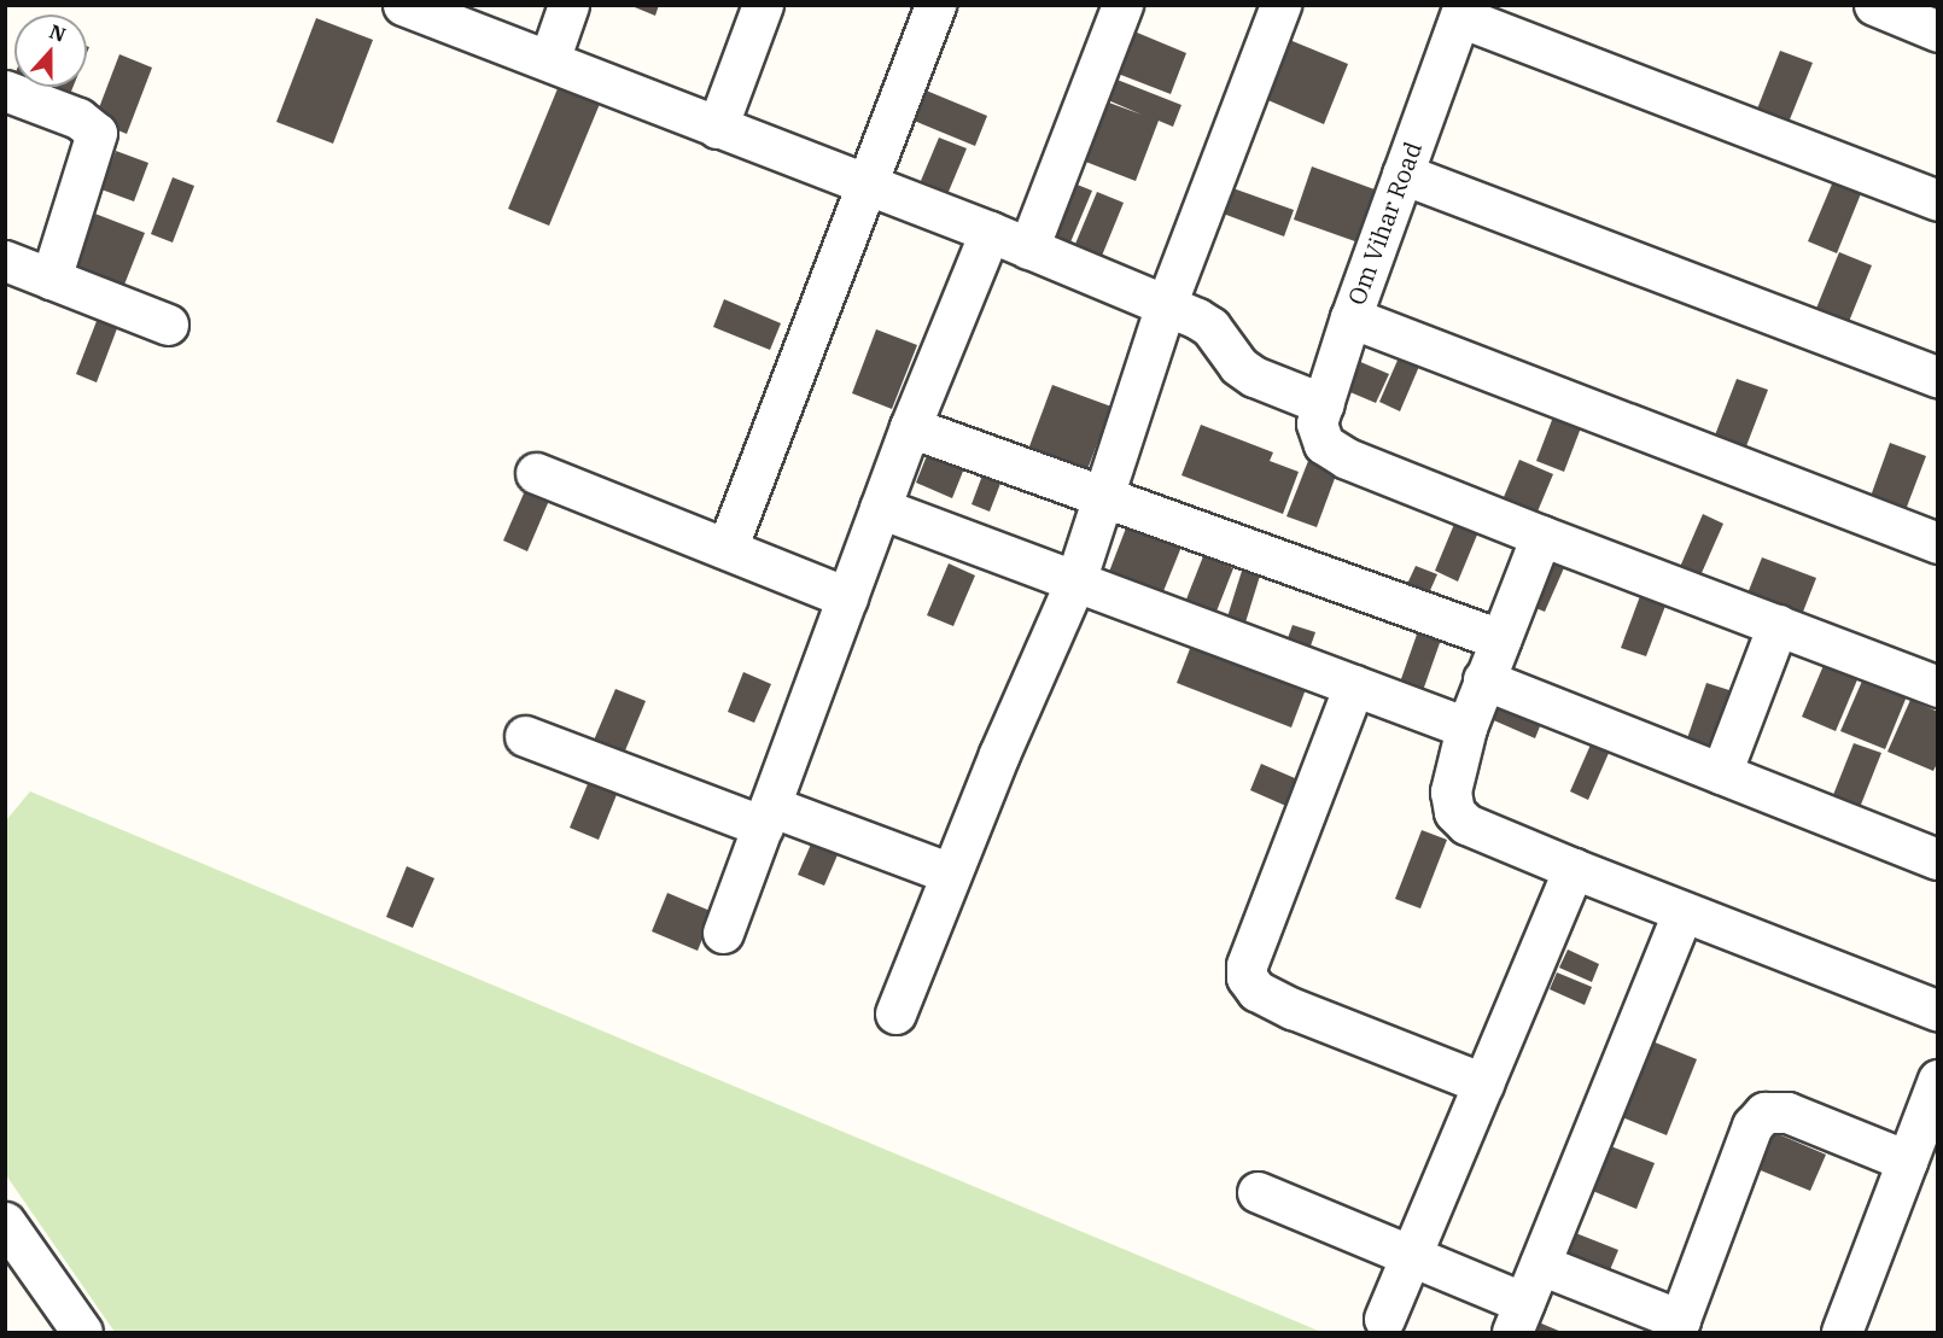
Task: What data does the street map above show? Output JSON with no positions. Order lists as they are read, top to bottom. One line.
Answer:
{"streets":{"street":["Om Vihar Road"]},"north":"top"}
